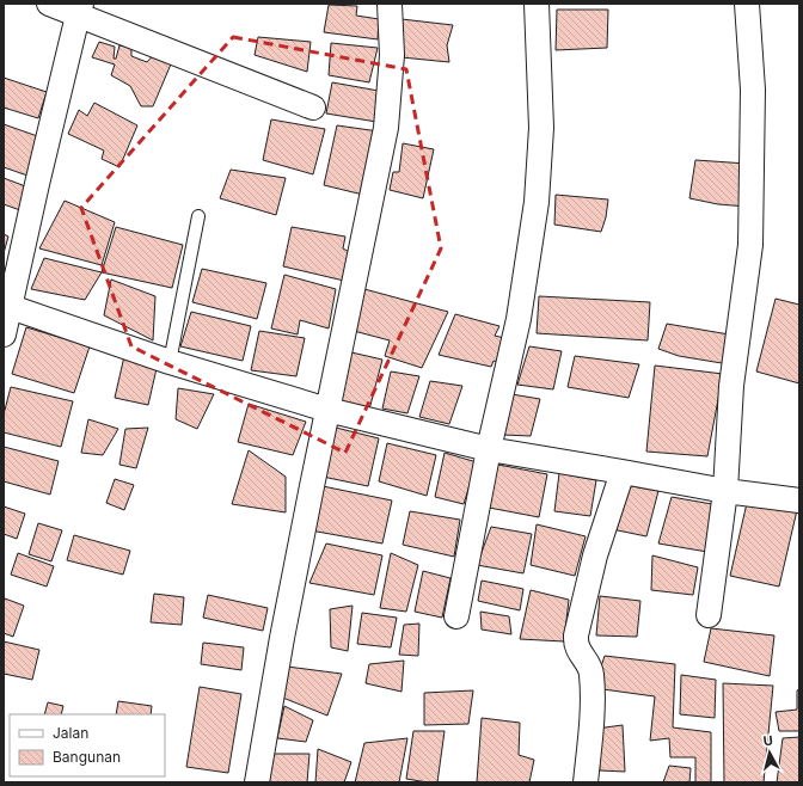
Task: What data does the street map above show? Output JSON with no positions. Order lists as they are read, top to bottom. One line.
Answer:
{"legend":["Jalan","Bangunan"],"north":"top"}
